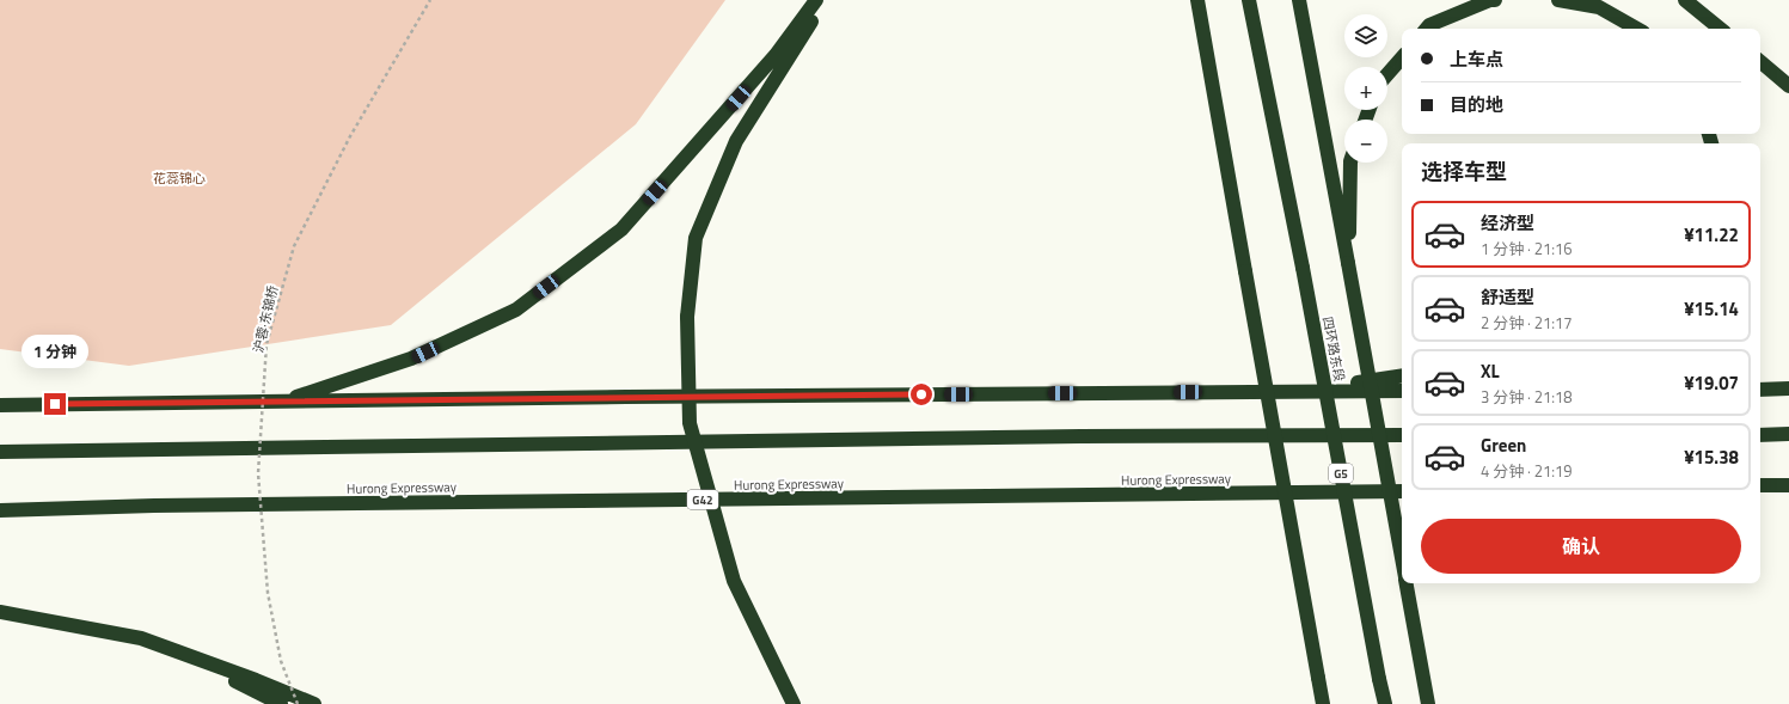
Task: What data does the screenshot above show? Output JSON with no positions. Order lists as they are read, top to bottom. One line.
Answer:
{"streets":{"highway":["四环路东段","G5","Hurong Expressway","G42"],"path":["沪蓉·东锦桥"]},"parks":["花蕊锦心"],"page":{"map_buttons":["+","−"],"banner":["上车点","目的地"],"heading":"选择车型","list":[{"name":"经济型","note":"1 分钟 · 21:16","value":"¥11.22"},{"name":"舒适型","note":"2 分钟 · 21:17","value":"¥15.14"},{"name":"XL","note":"3 分钟 · 21:18","value":"¥19.07"},{"name":"Green","note":"4 分钟 · 21:19","value":"¥15.38"}],"bubble":"1 分钟","buttons":"确认"}}
